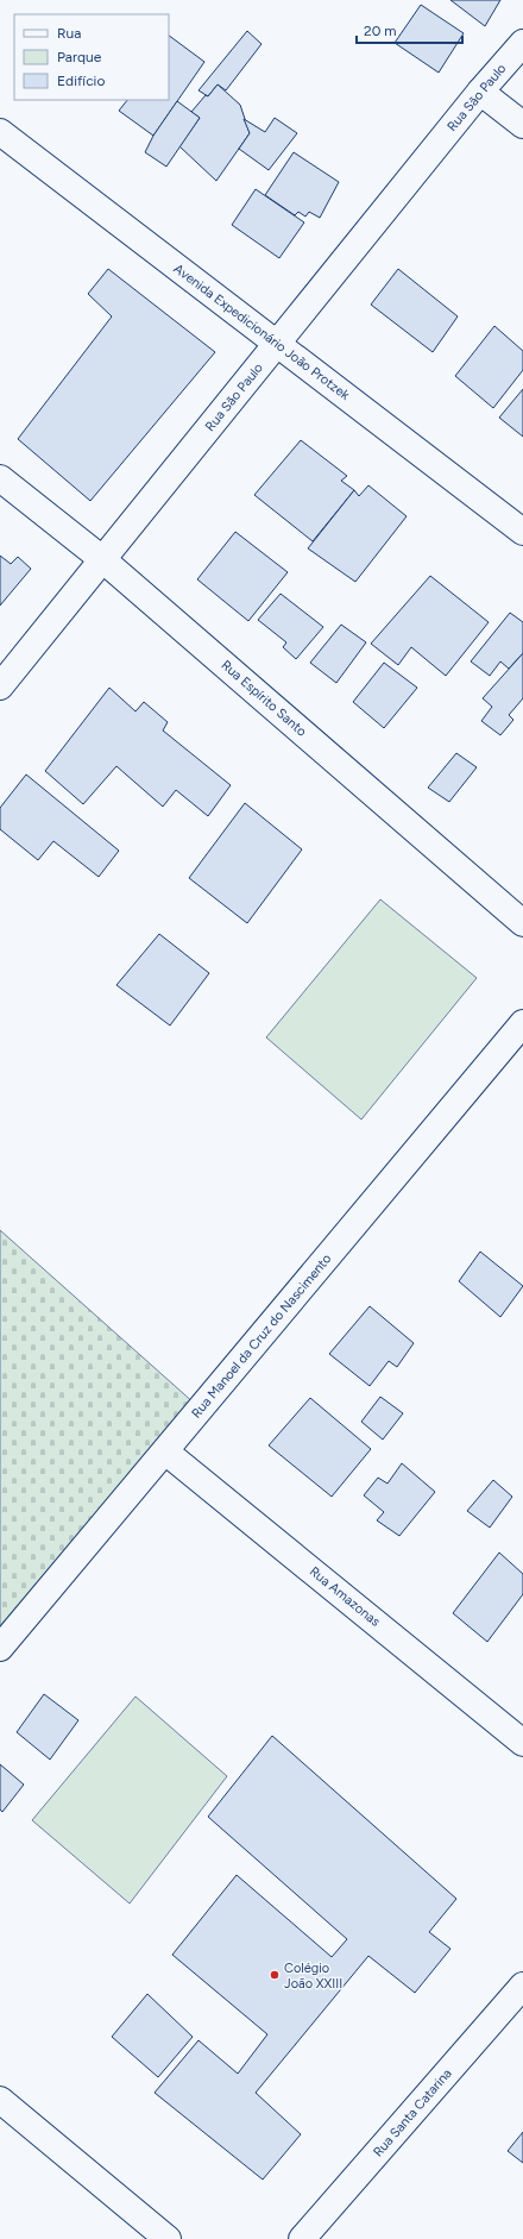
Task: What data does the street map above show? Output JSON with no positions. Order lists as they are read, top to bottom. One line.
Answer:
{"streets":{"main road":["Rua São Paulo","Avenida Expedicionário João Protzek","Rua Espírito Santo","Rua Manoel da Cruz do Nascimento","Rua Amazonas","Rua Santa Catarina"]},"crossings":[["Rua São Paulo","Avenida Expedicionário João Protzek"],["Rua São Paulo","Rua Espírito Santo"],["Rua Manoel da Cruz do Nascimento","Rua Amazonas"]],"places":["Colégio João XXIII"],"legend":["Rua","Parque","Edifício"],"scale_bar":"20 m"}
